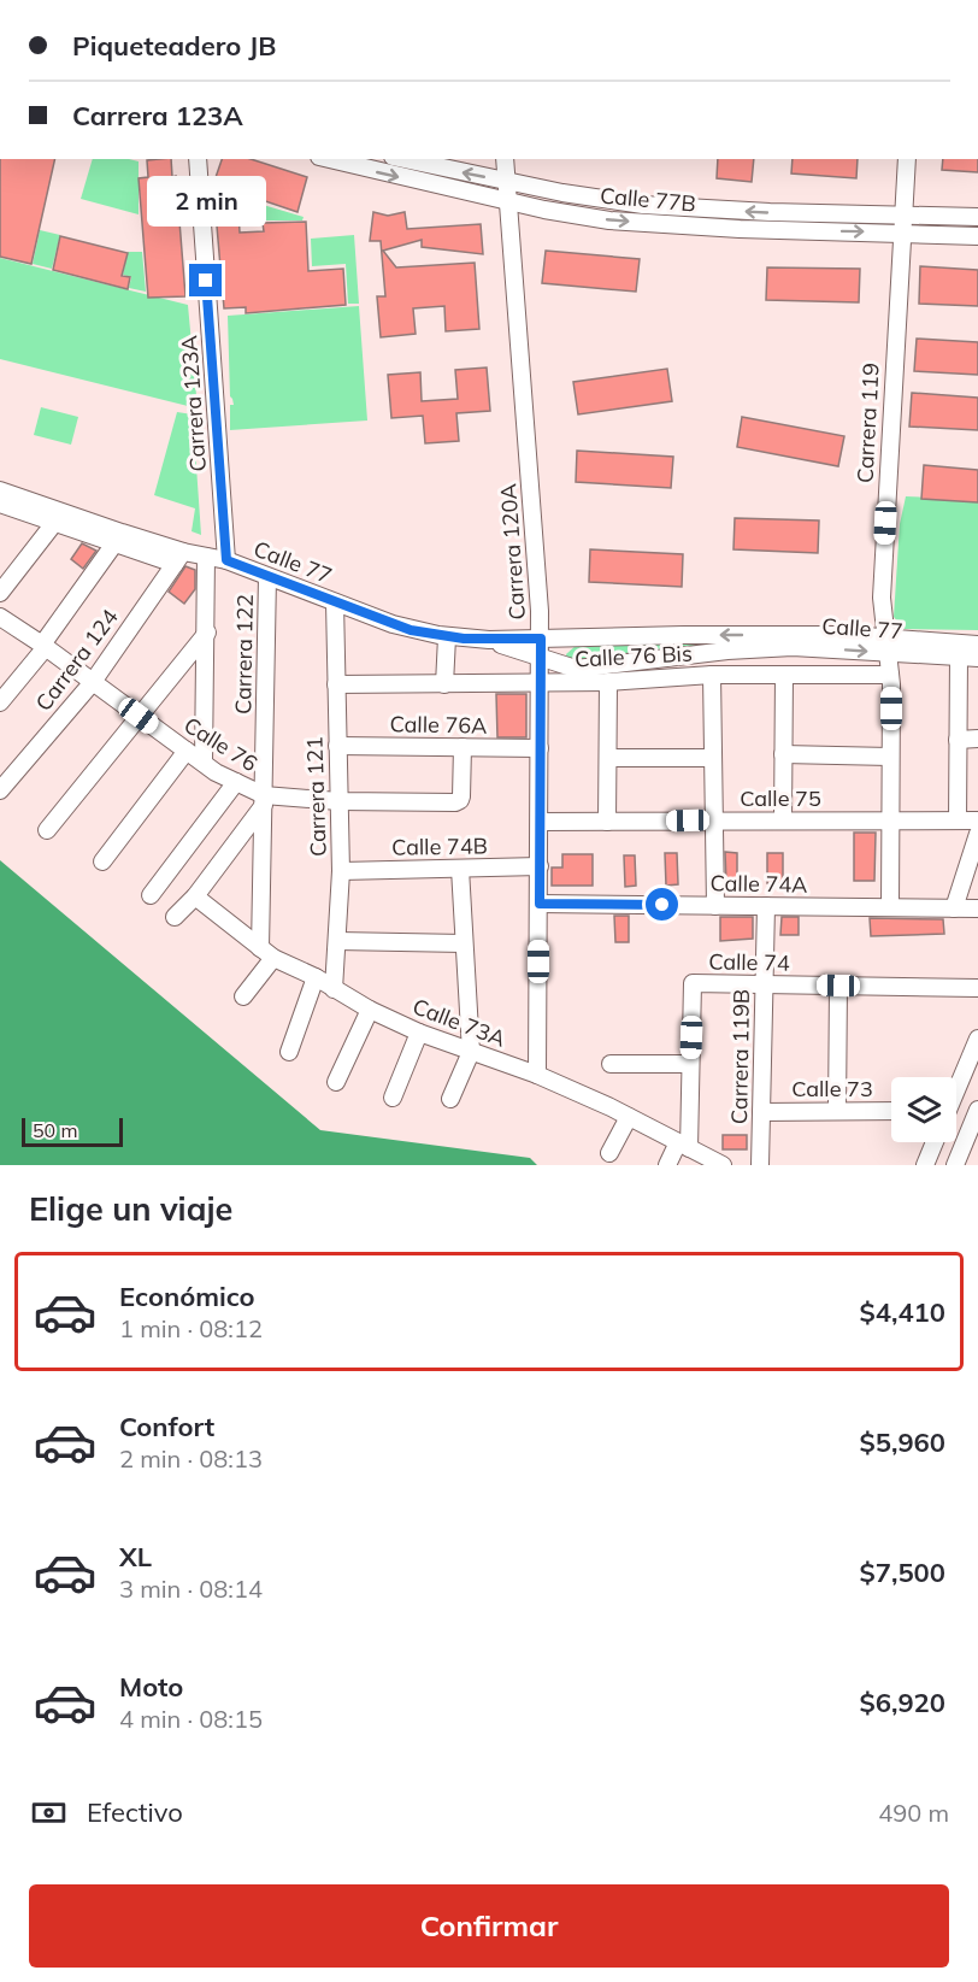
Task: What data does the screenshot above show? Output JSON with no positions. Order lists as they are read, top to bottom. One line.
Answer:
{"streets":{"street":["Calle 77B","Carrera 123A","Carrera 119","Carrera 120A","Calle 77","Carrera 122","Calle 76 Bis","Carrera 124","Calle 76A","Calle 76","Carrera 121","Calle 75","Calle 74B","Calle 74A","Calle 74","Calle 73A","Carrera 119B","Calle 73"]},"crossings":[["Calle 77B","Carrera 119"],["Calle 77B","Carrera 120A"],["Carrera 123A","Calle 77"],["Carrera 119","Calle 77"],["Carrera 119","Calle 76 Bis"],["Carrera 119","Calle 75"],["Carrera 119","Calle 74A"],["Carrera 120A","Calle 77"],["Carrera 120A","Calle 76 Bis"],["Carrera 120A","Calle 76A"],["Carrera 120A","Calle 75"],["Carrera 120A","Calle 74B"],["Carrera 120A","Calle 74A"],["Carrera 120A","Calle 73A"],["Calle 77","Carrera 122"],["Calle 77","Carrera 124"],["Calle 77","Carrera 121"],["Carrera 122","Calle 76"],["Carrera 122","Calle 73A"],["Calle 76 Bis","Carrera 121"],["Carrera 124","Calle 76"],["Calle 76A","Calle 76"],["Calle 76A","Carrera 121"],["Calle 76","Carrera 121"],["Carrera 121","Calle 74B"],["Carrera 121","Calle 73A"],["Calle 74A","Carrera 119B"],["Calle 74","Carrera 119B"],["Carrera 119B","Calle 73"]],"scale_bar":"50 m","page":{"banner":["Piqueteadero JB","Carrera 123A"],"bubble":"2 min","scale":"50 m","heading":"Elige un viaje","list":[{"name":"Económico","note":"1 min · 08:12","value":"$4,410"},{"name":"Confort","note":"2 min · 08:13","value":"$5,960"},{"name":"XL","note":"3 min · 08:14","value":"$7,500"},{"name":"Moto","note":"4 min · 08:15","value":"$6,920"}],"pay":["Efectivo","490 m"],"buttons":"Confirmar"}}
